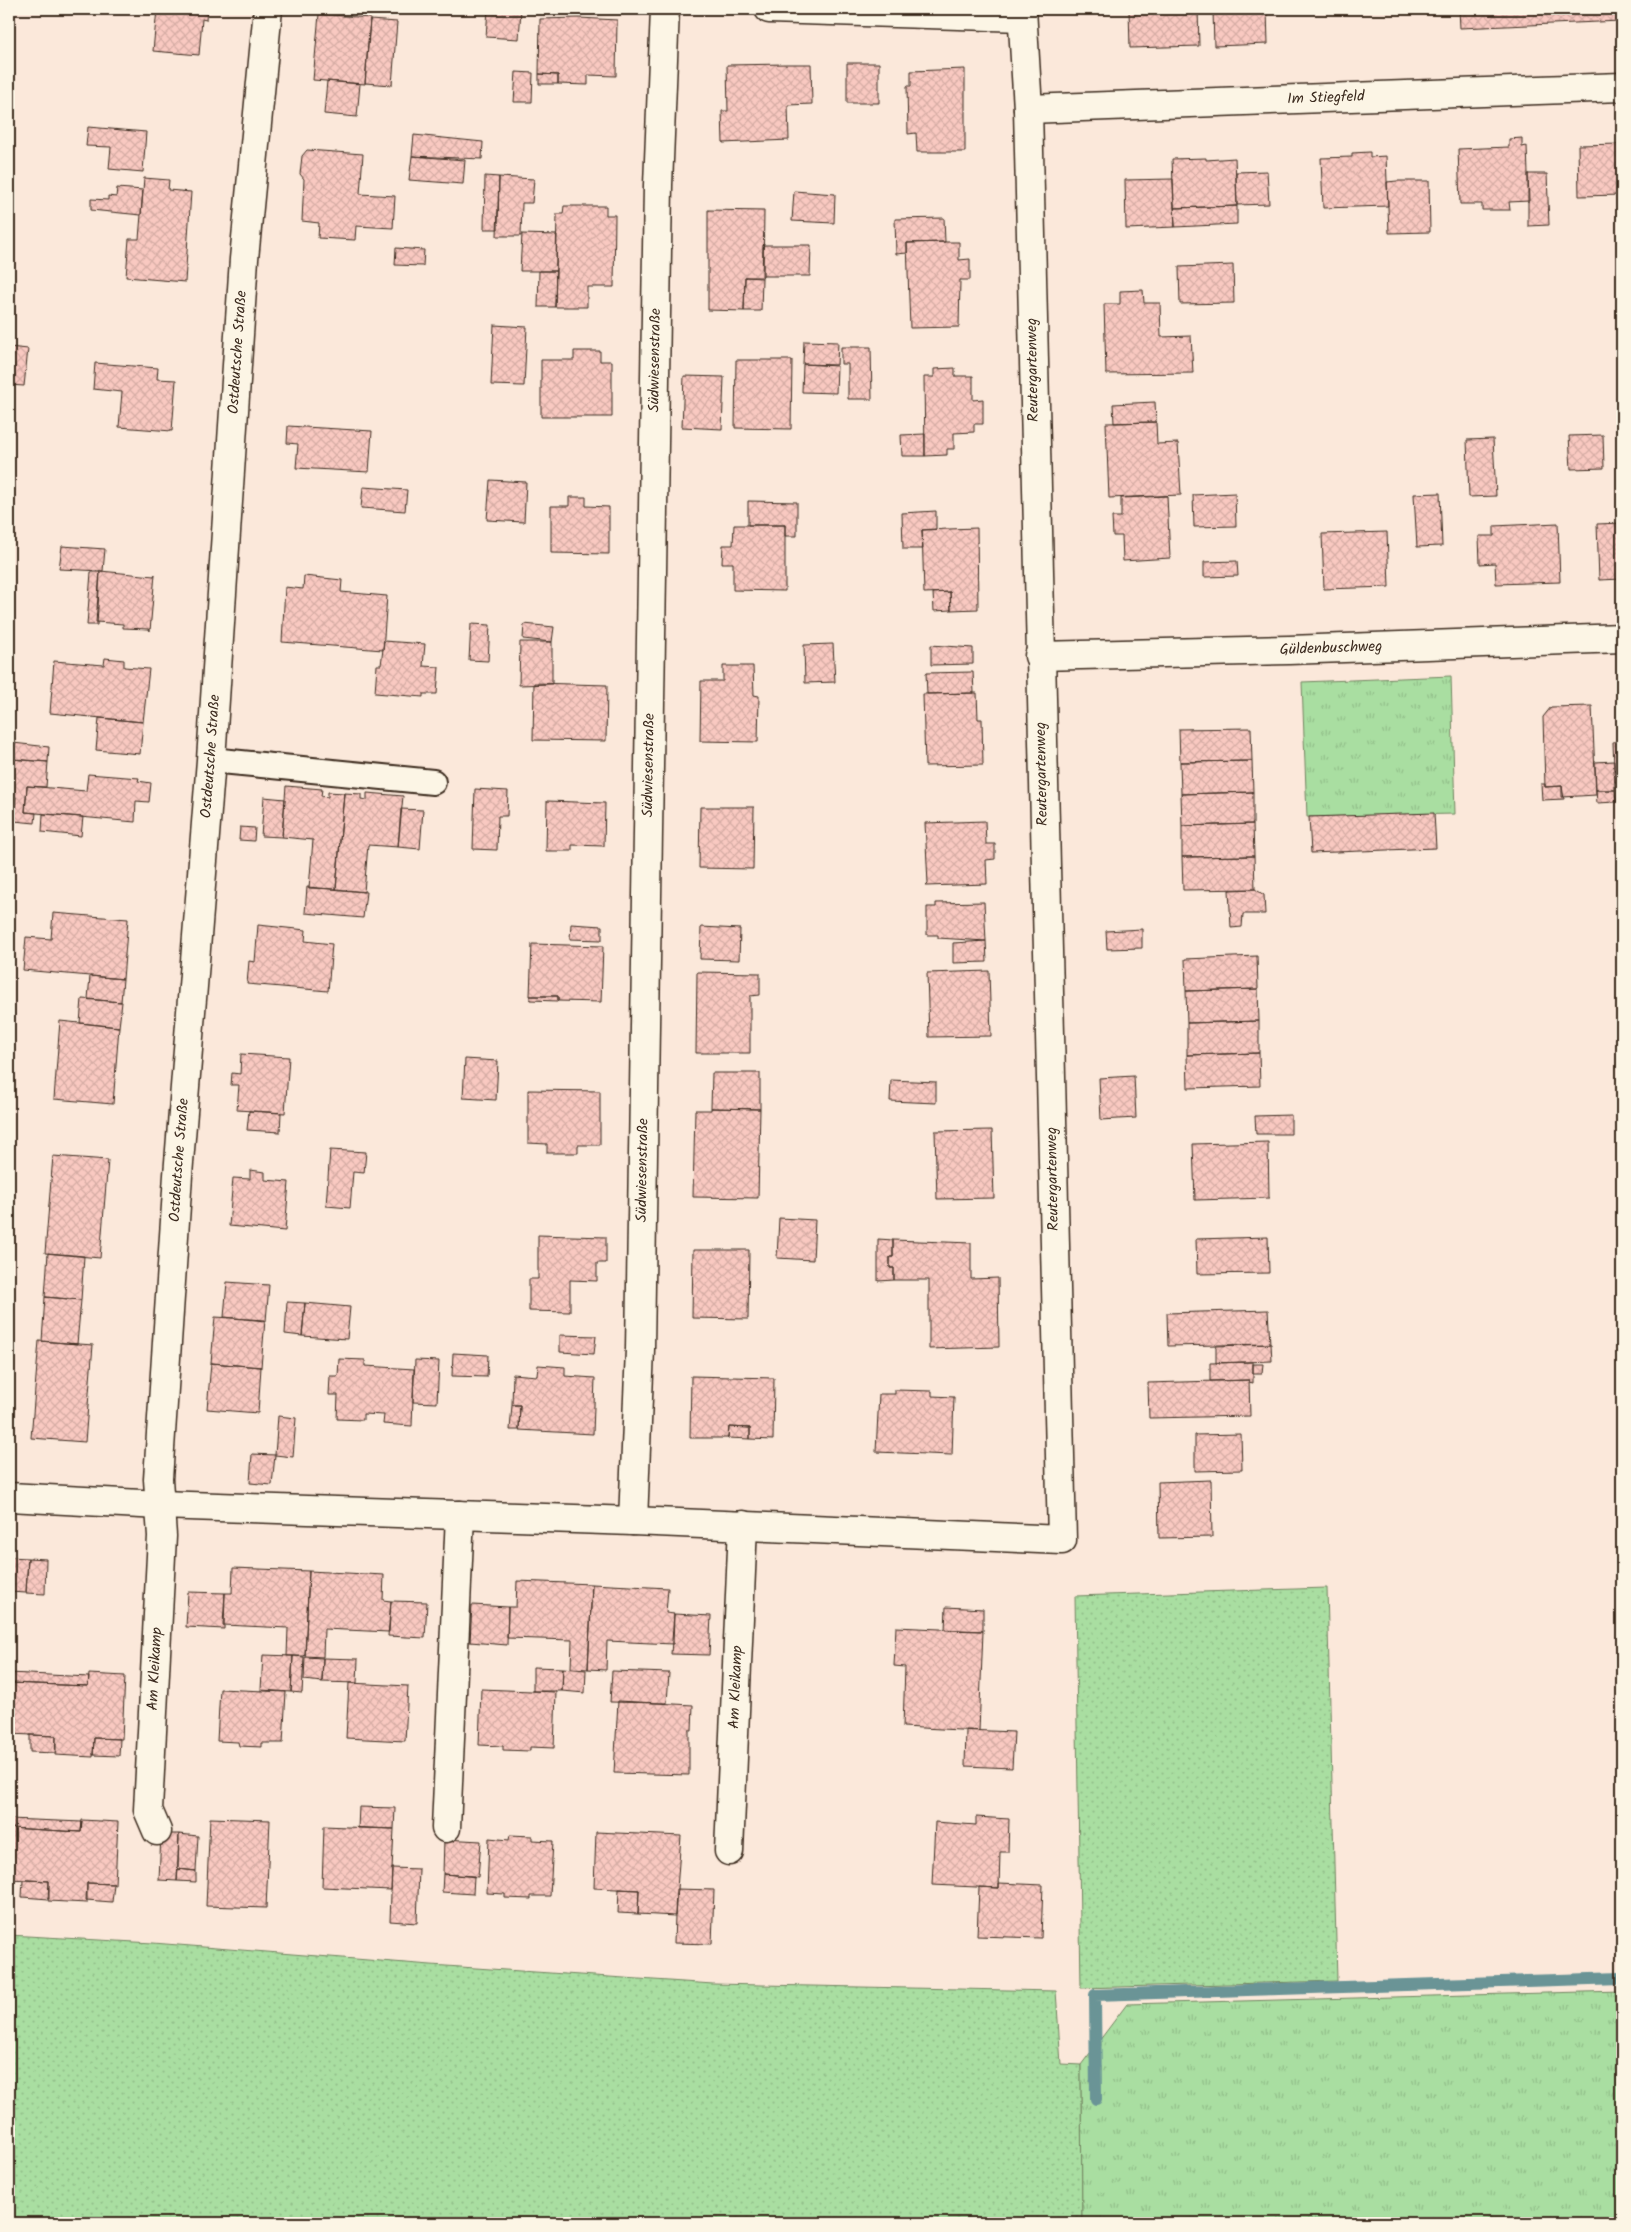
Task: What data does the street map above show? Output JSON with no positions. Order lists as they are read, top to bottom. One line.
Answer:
{"streets":{"street":["Im Stiegfeld","Ostdeutsche Straße","Südwiesenstraße","Reutergartenweg","Güldenbuschweg","Am Kleikamp"]},"crossings":[["Im Stiegfeld","Reutergartenweg"],["Ostdeutsche Straße","Am Kleikamp"],["Reutergartenweg","Güldenbuschweg"],["Reutergartenweg","Am Kleikamp"]]}
